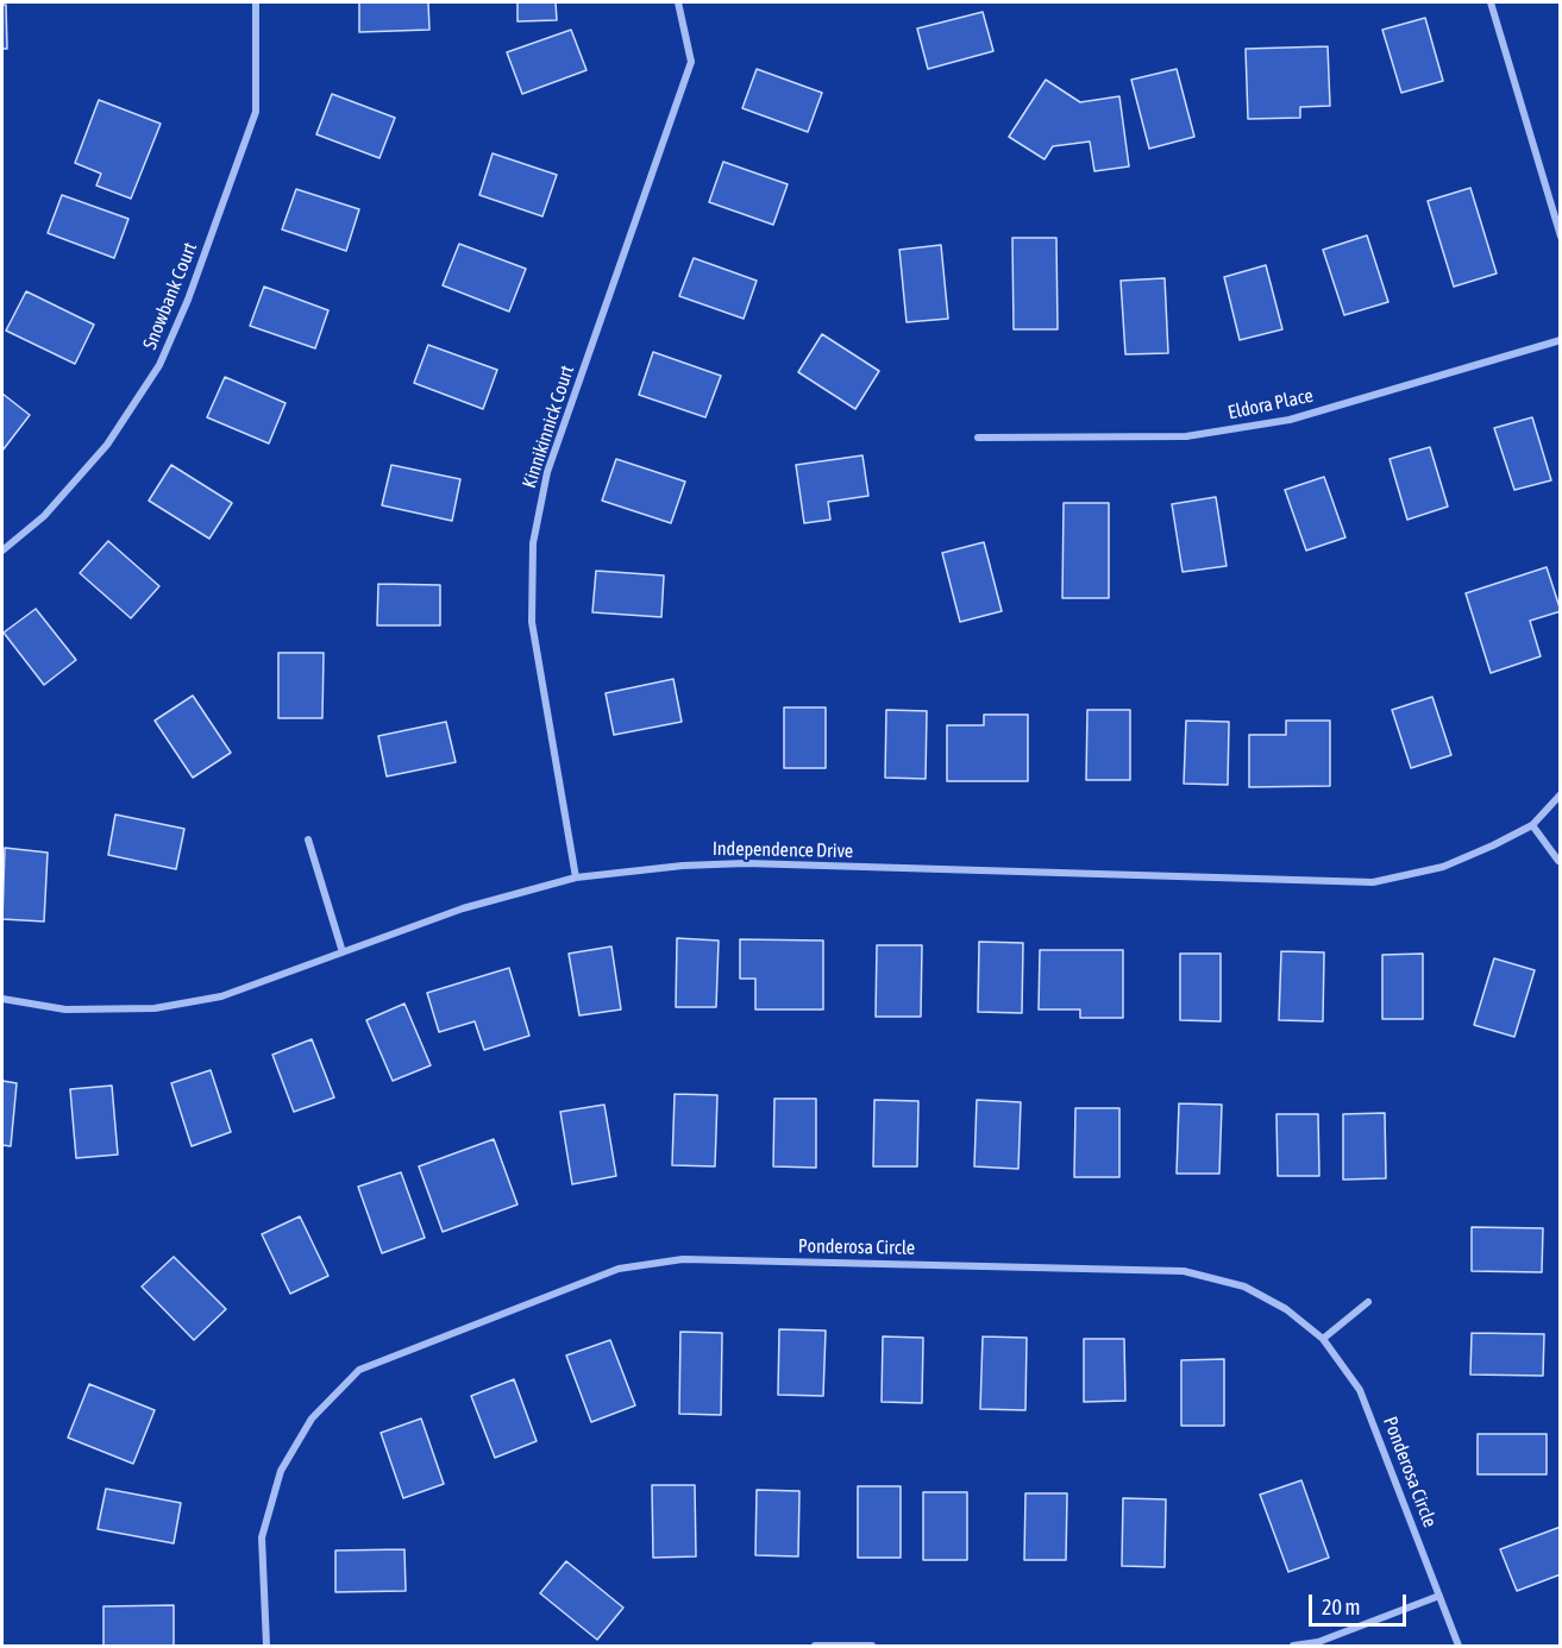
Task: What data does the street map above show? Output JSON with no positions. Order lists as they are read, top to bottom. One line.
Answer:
{"streets":{"street":["Snowbank Court","Eldora Place","Kinnikinnick Court","Independence Drive","Ponderosa Circle"]},"crossings":[["Kinnikinnick Court","Independence Drive"]],"scale_bar":"20 m"}
